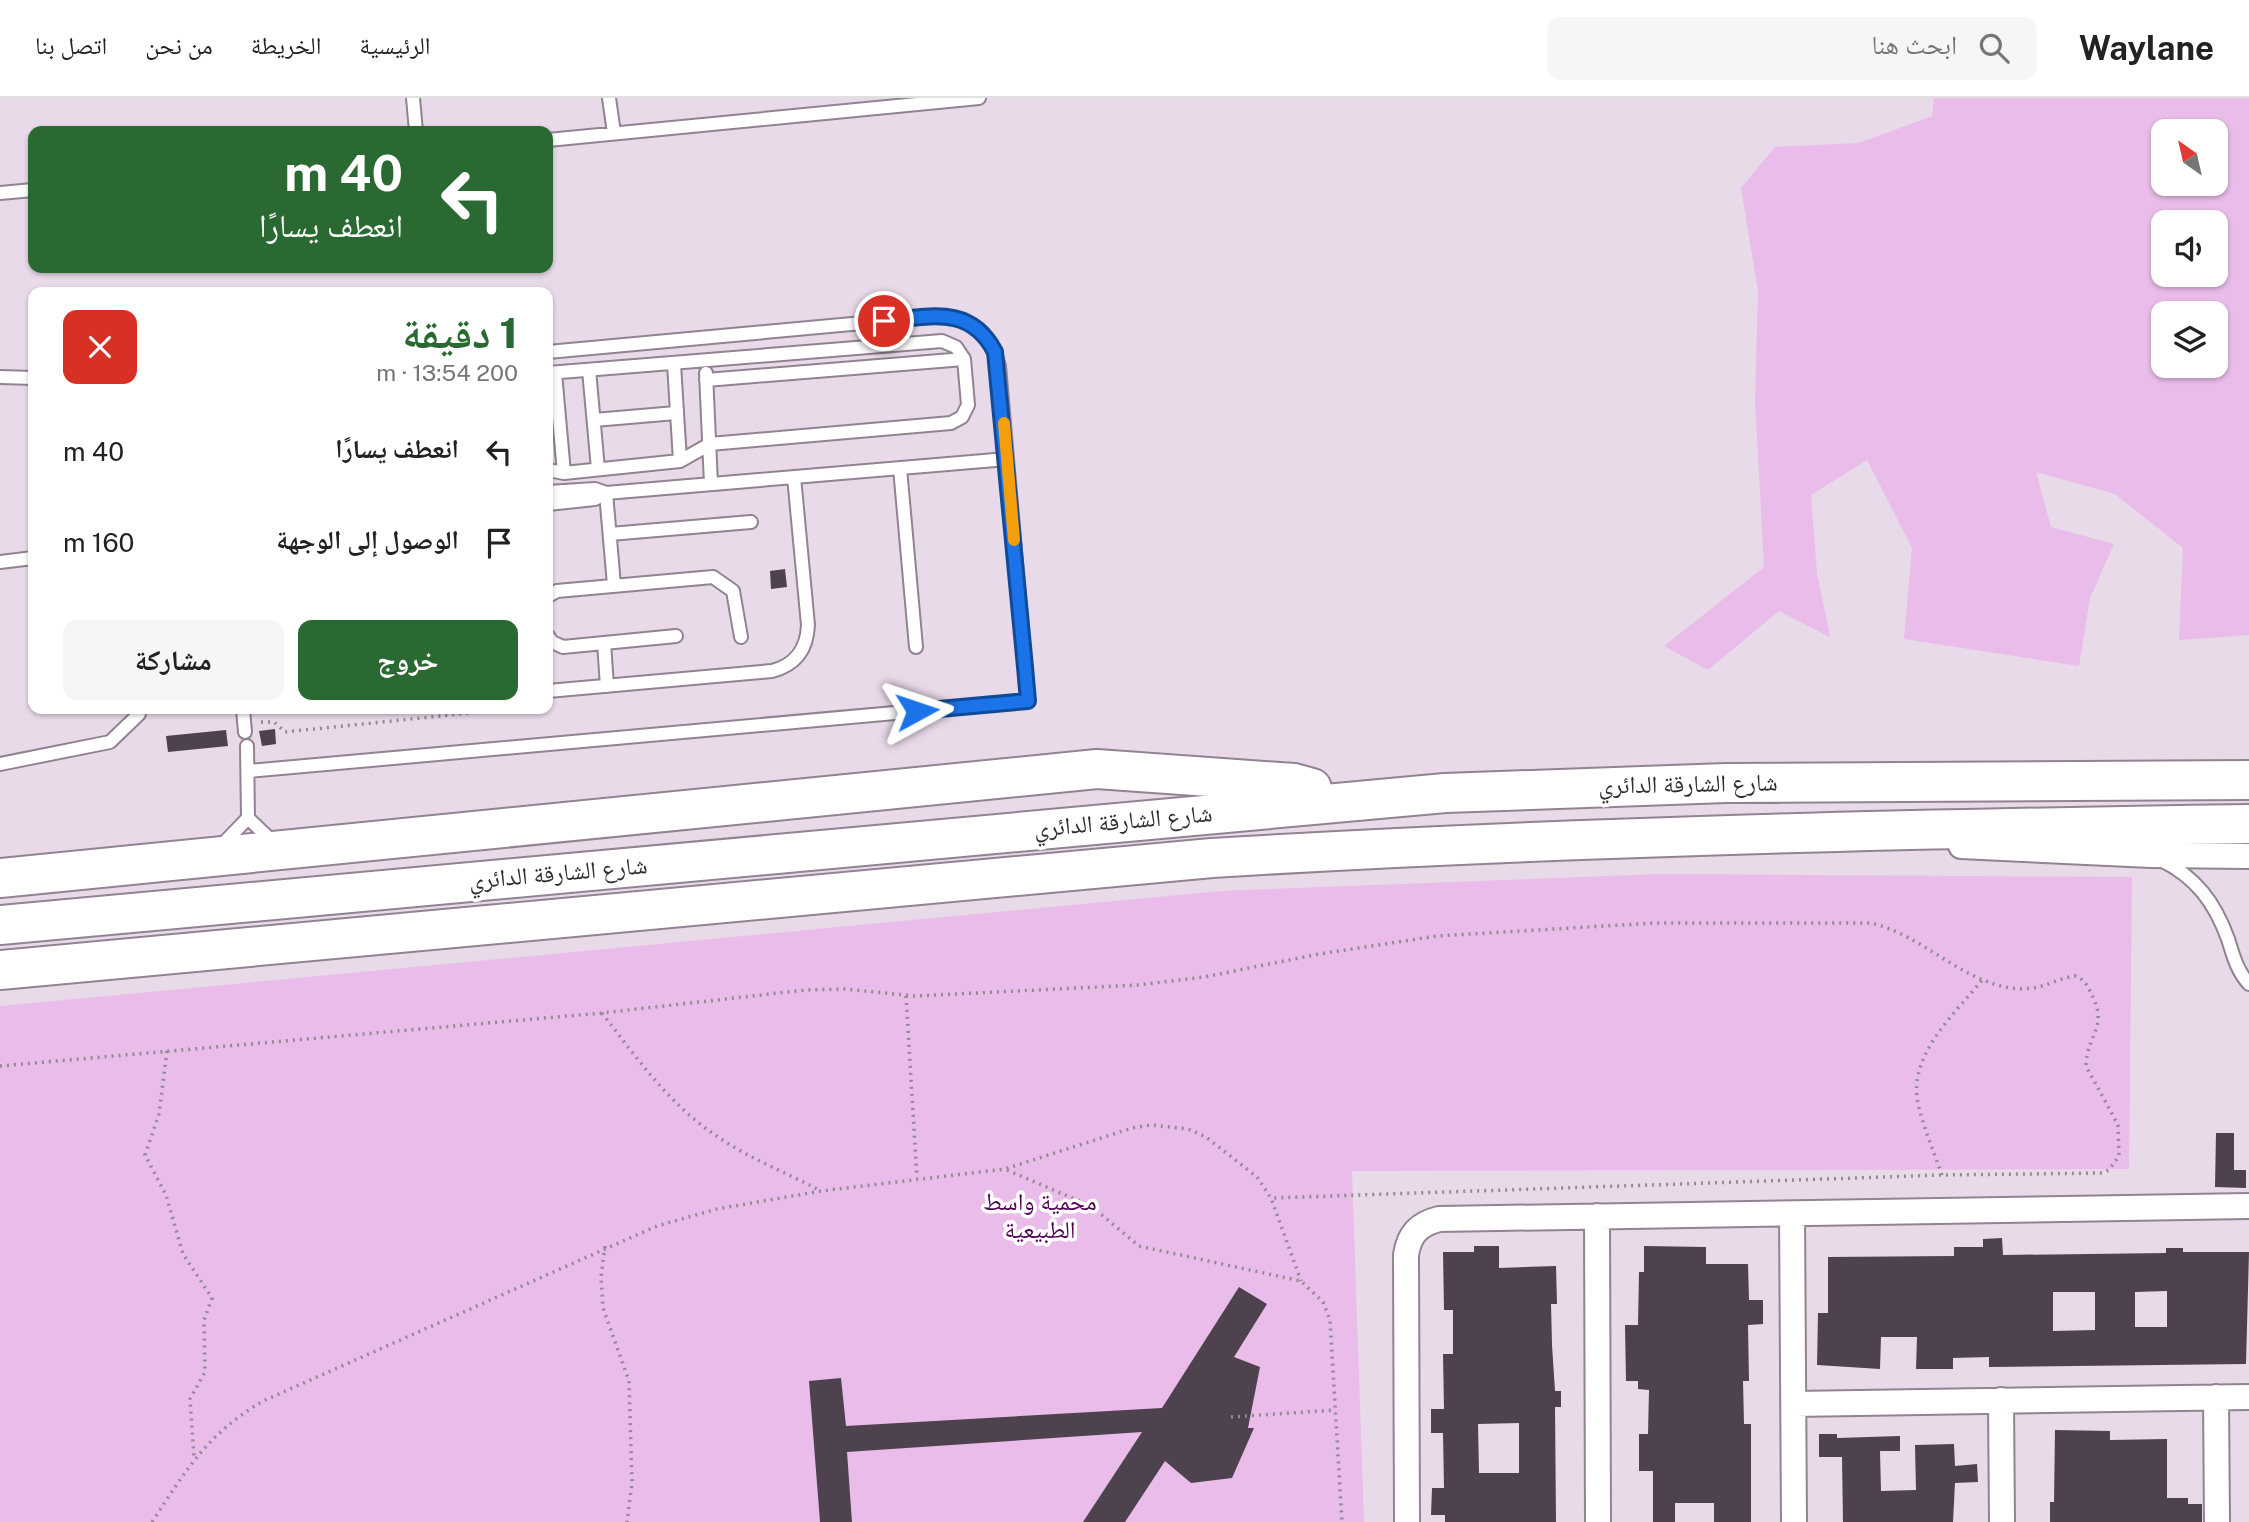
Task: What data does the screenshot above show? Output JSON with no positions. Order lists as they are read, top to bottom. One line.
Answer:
{"streets":{"highway":["شارع الشارقة الدائري"]},"parks":["محمية واسط الطبيعية"],"north":"top left","page":{"header":"Waylane","search":"ابحث هنا","nav":["الرئيسية","الخريطة","من نحن","اتصل بنا"],"turn":["40 m","انعطف يسارًا"],"heading":["1 دقيقة","200 m · 13:54"],"list":[{"name":"انعطف يسارًا","value":"40 m"},{"name":"الوصول إلى الوجهة","value":"160 m"}],"buttons":["خروج","مشاركة"]}}
